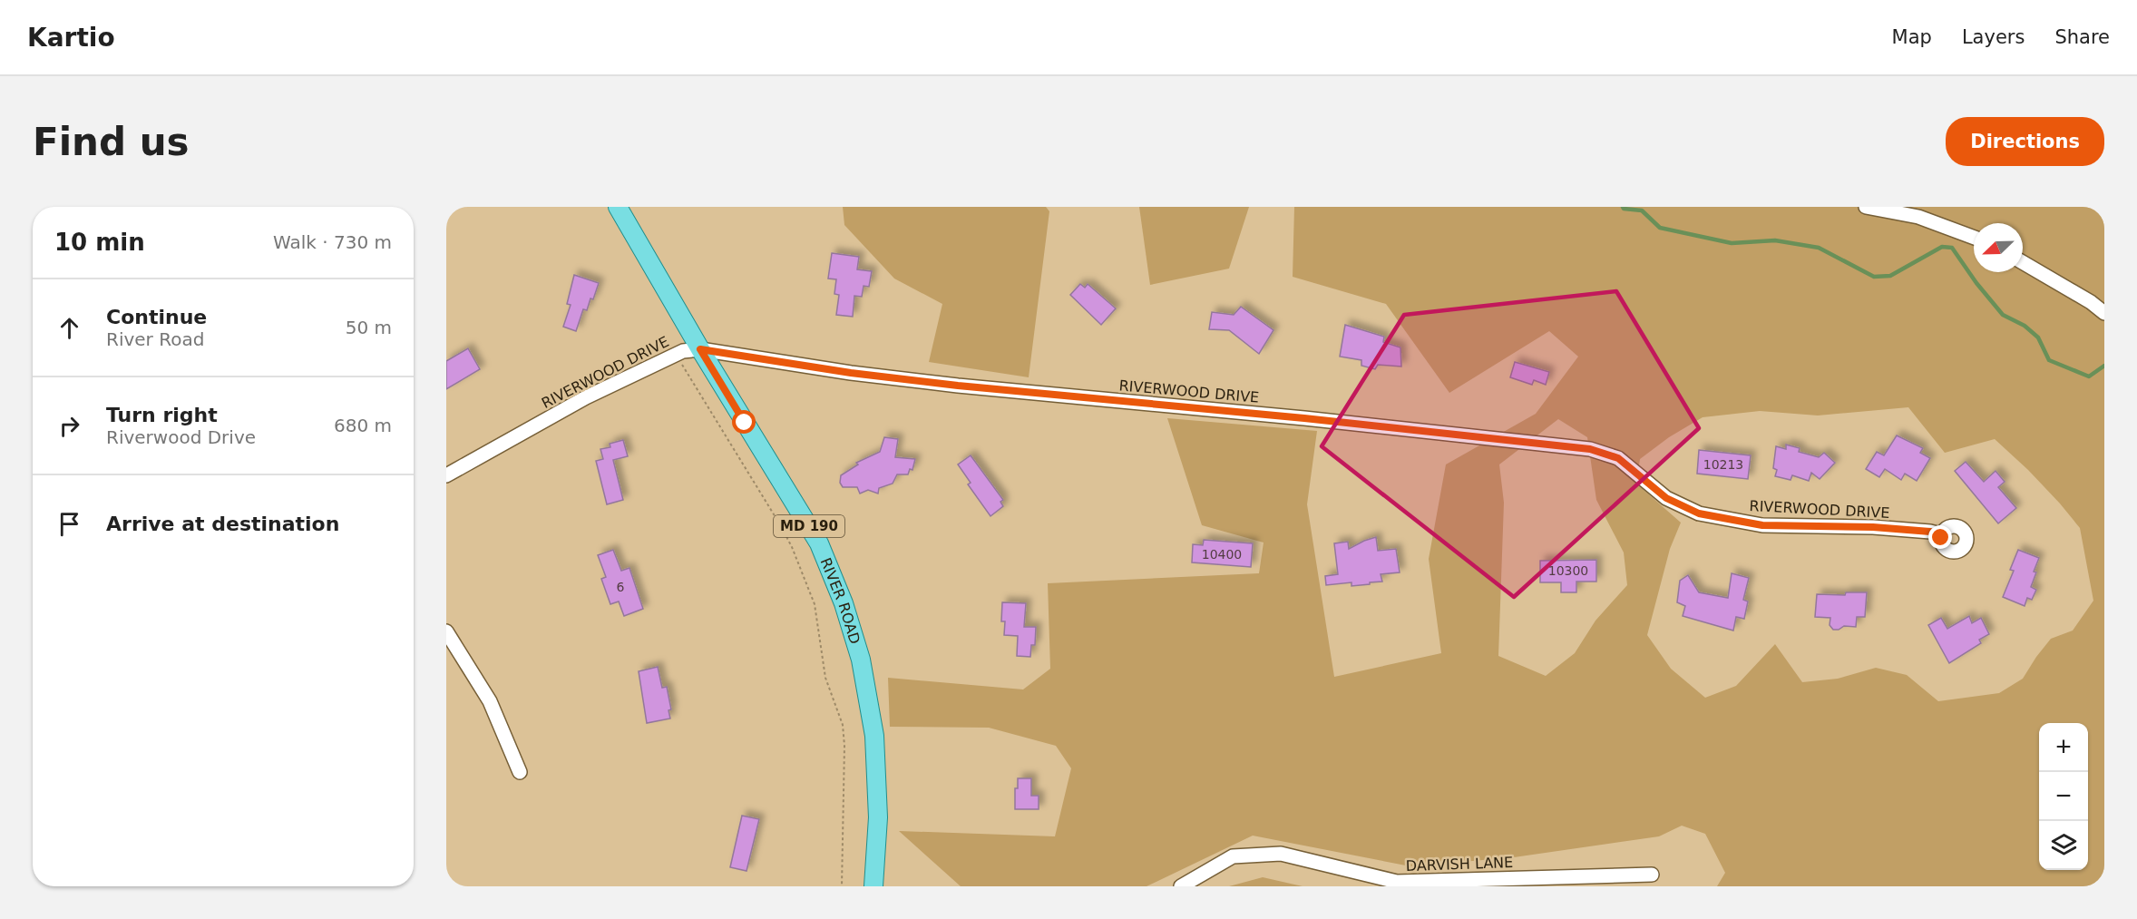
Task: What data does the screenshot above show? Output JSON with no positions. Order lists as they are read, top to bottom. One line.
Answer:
{"streets":{"main road":["MD 190","RIVER ROAD"],"street":["RIVERWOOD DRIVE","DARVISH LANE"]},"crossings":[["RIVERWOOD DRIVE","RIVER ROAD"]],"house_numbers":["10213","10400","10300","6"],"north":"bottom left","page":{"header":"Kartio","nav":["Map","Layers","Share"],"buttons":"Directions","title":"Find us","heading":["10 min","Walk · 730 m"],"list":[["Continue","River Road","50 m"],["Turn right","Riverwood Drive","680 m"],"Arrive at destination"],"map_buttons":["+","−"]}}
